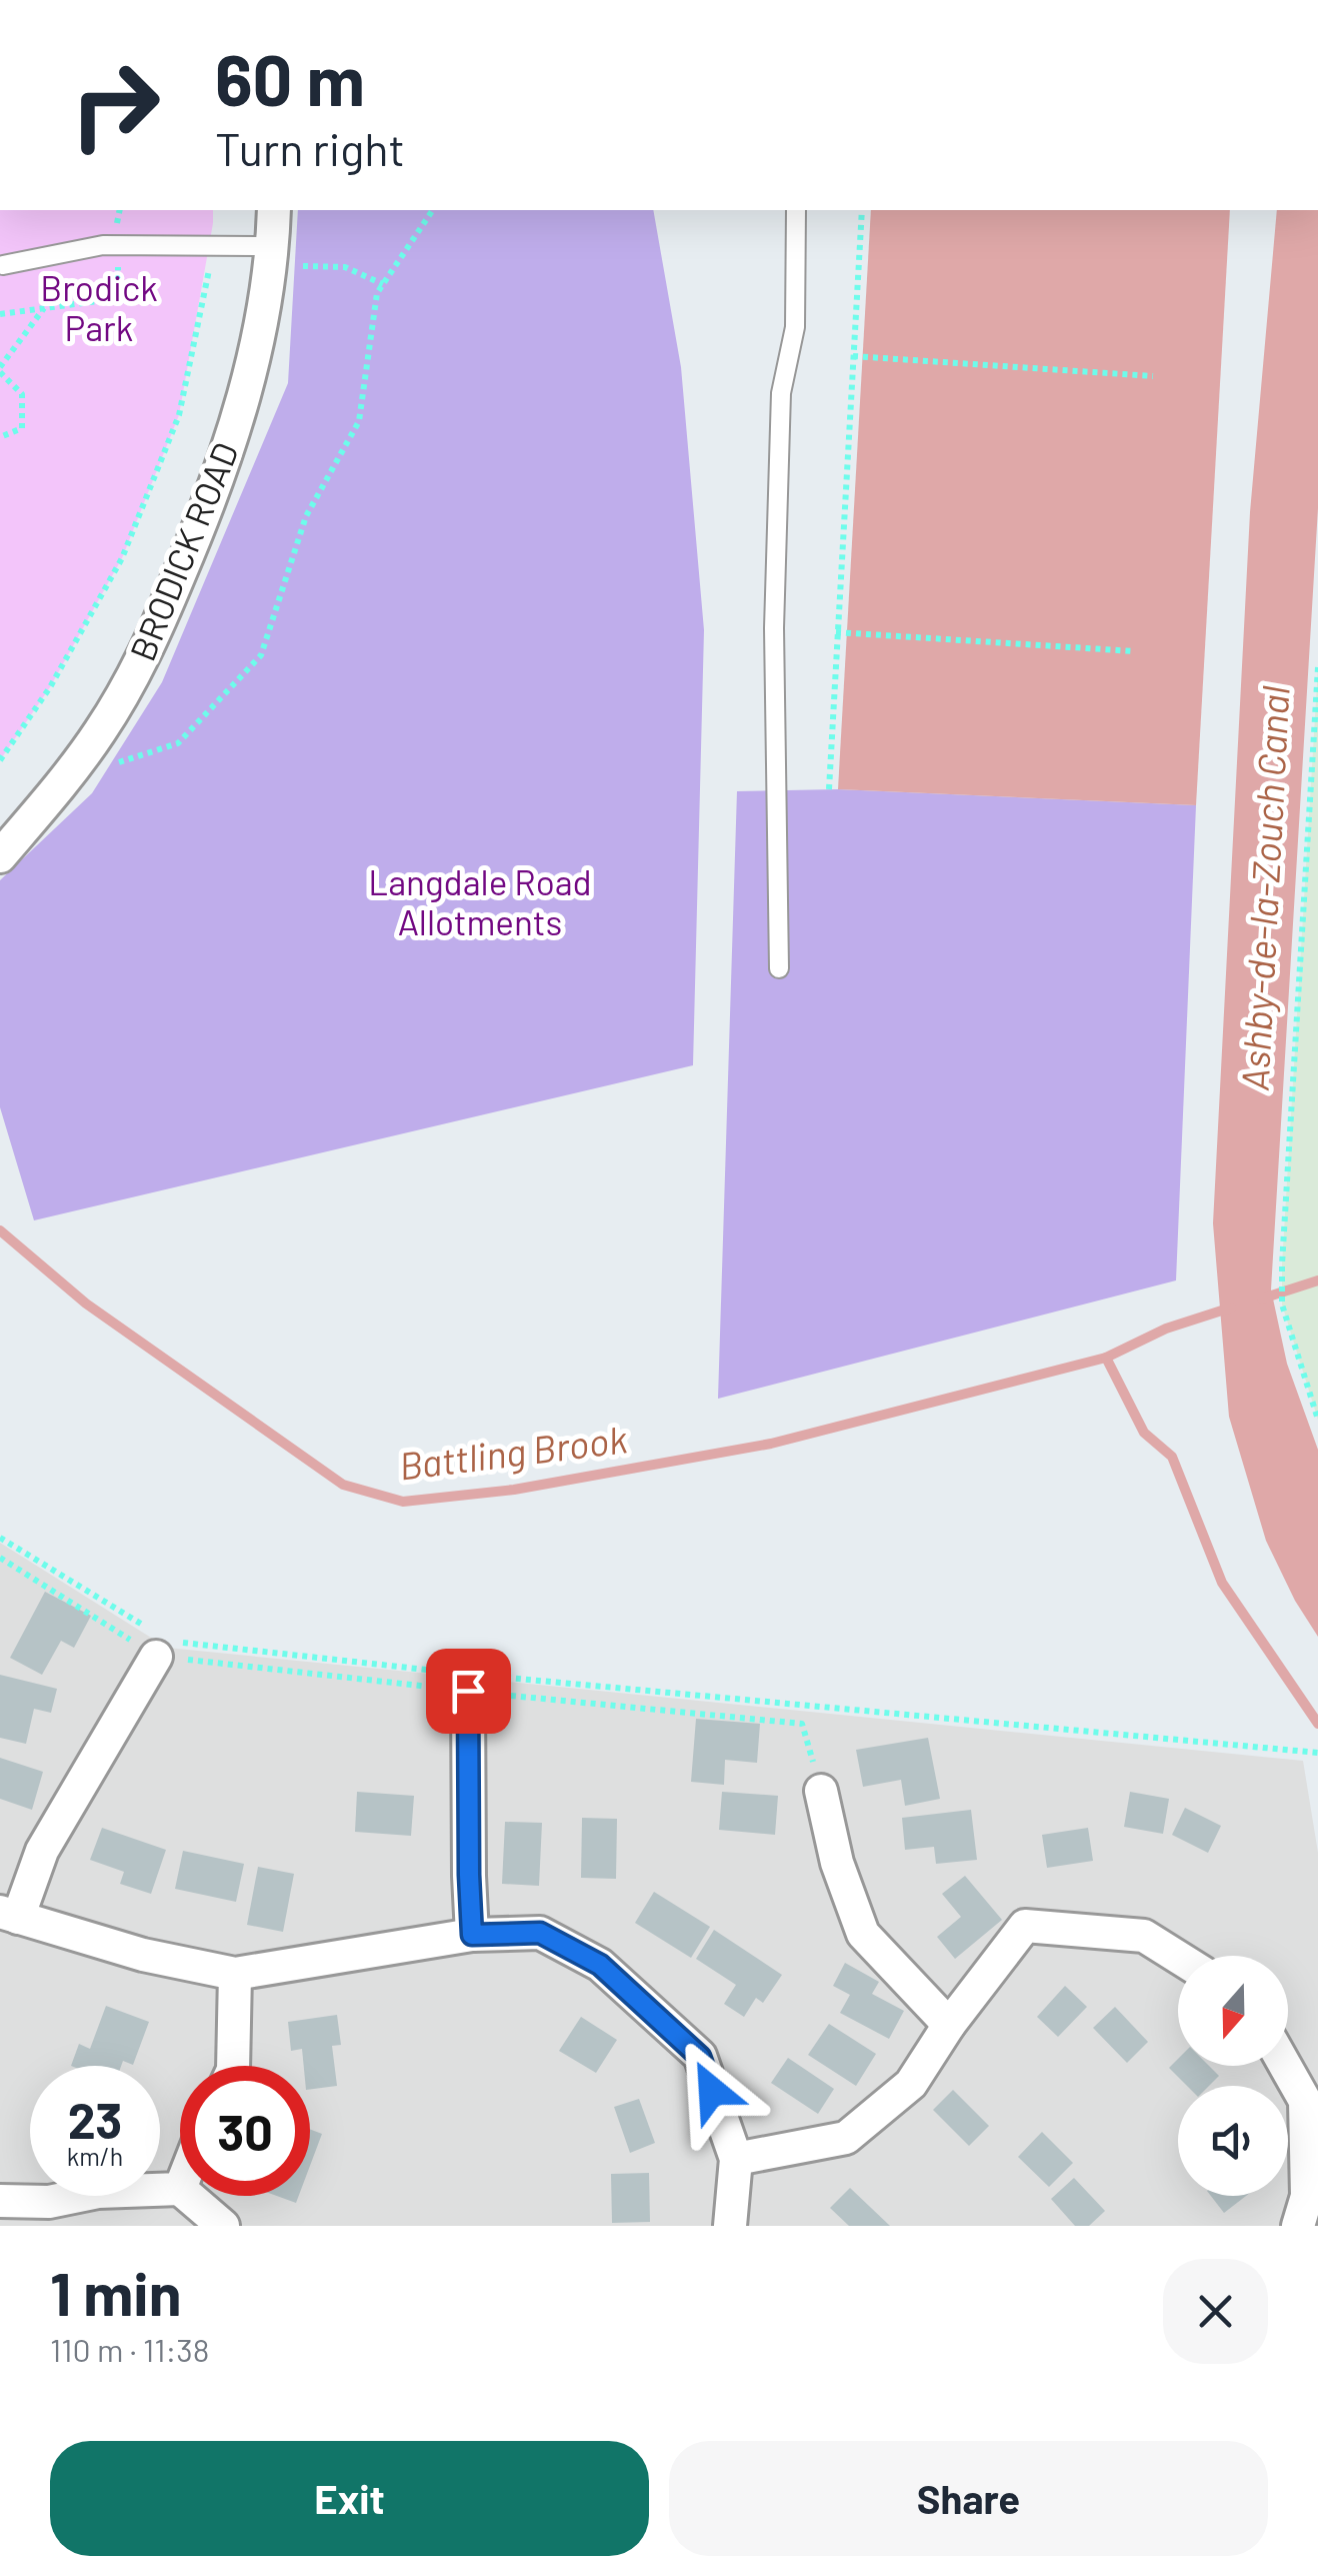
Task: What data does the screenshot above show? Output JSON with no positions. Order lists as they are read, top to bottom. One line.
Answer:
{"streets":{"street":["BRODICK ROAD"]},"water":["Ashby-de-la-Zouch Canal","Battling Brook"],"parks":["Brodick Park","Langdale Road Allotments"],"north":"bottom","page":{"turn":["60 m","Turn right"],"speed":"23 km/h","limit":"30","heading":["1 min","110 m · 11:38"],"buttons":["Exit","Share"]}}
